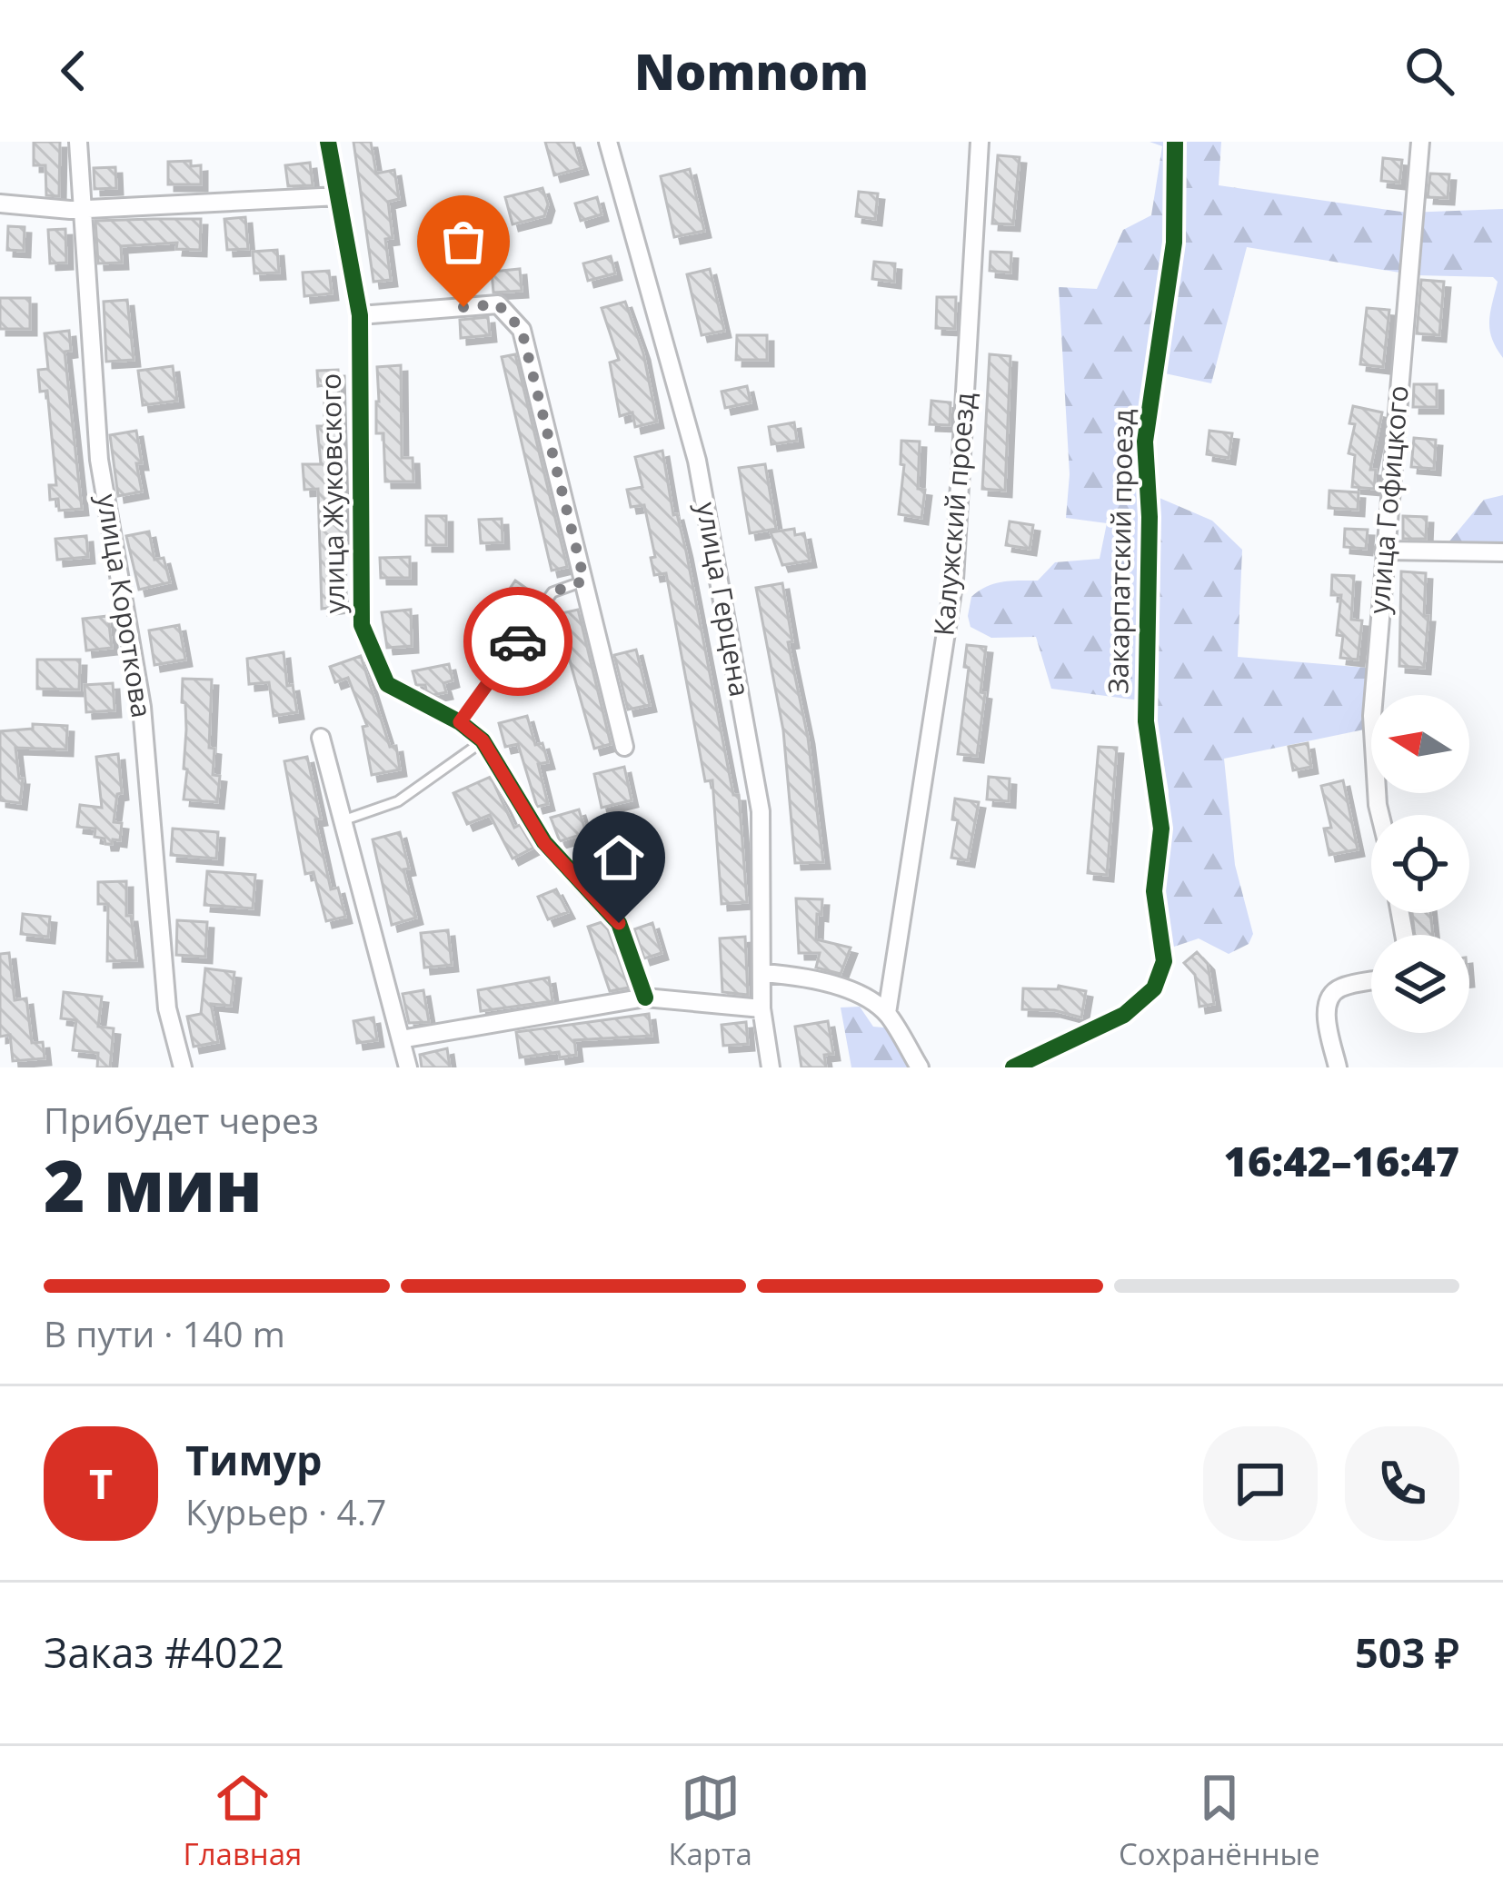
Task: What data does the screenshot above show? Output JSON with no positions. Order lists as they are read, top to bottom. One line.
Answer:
{"streets":{"street":["улица Жуковского","улица Гофицкого","Калужский проезд","Закарпатский проезд","улица Герцена","улица Короткова"]},"north":"left","page":{"header":"Nomnom","heading":["2 мин","Прибудет через","16:42–16:47"],"panel":["Тимур","Курьер · 4.7","Заказ #4022","503 ₽"],"bar":"В пути · 140 m","round":"Т","tabs":["Главная","Карта","Сохранённые"]}}
